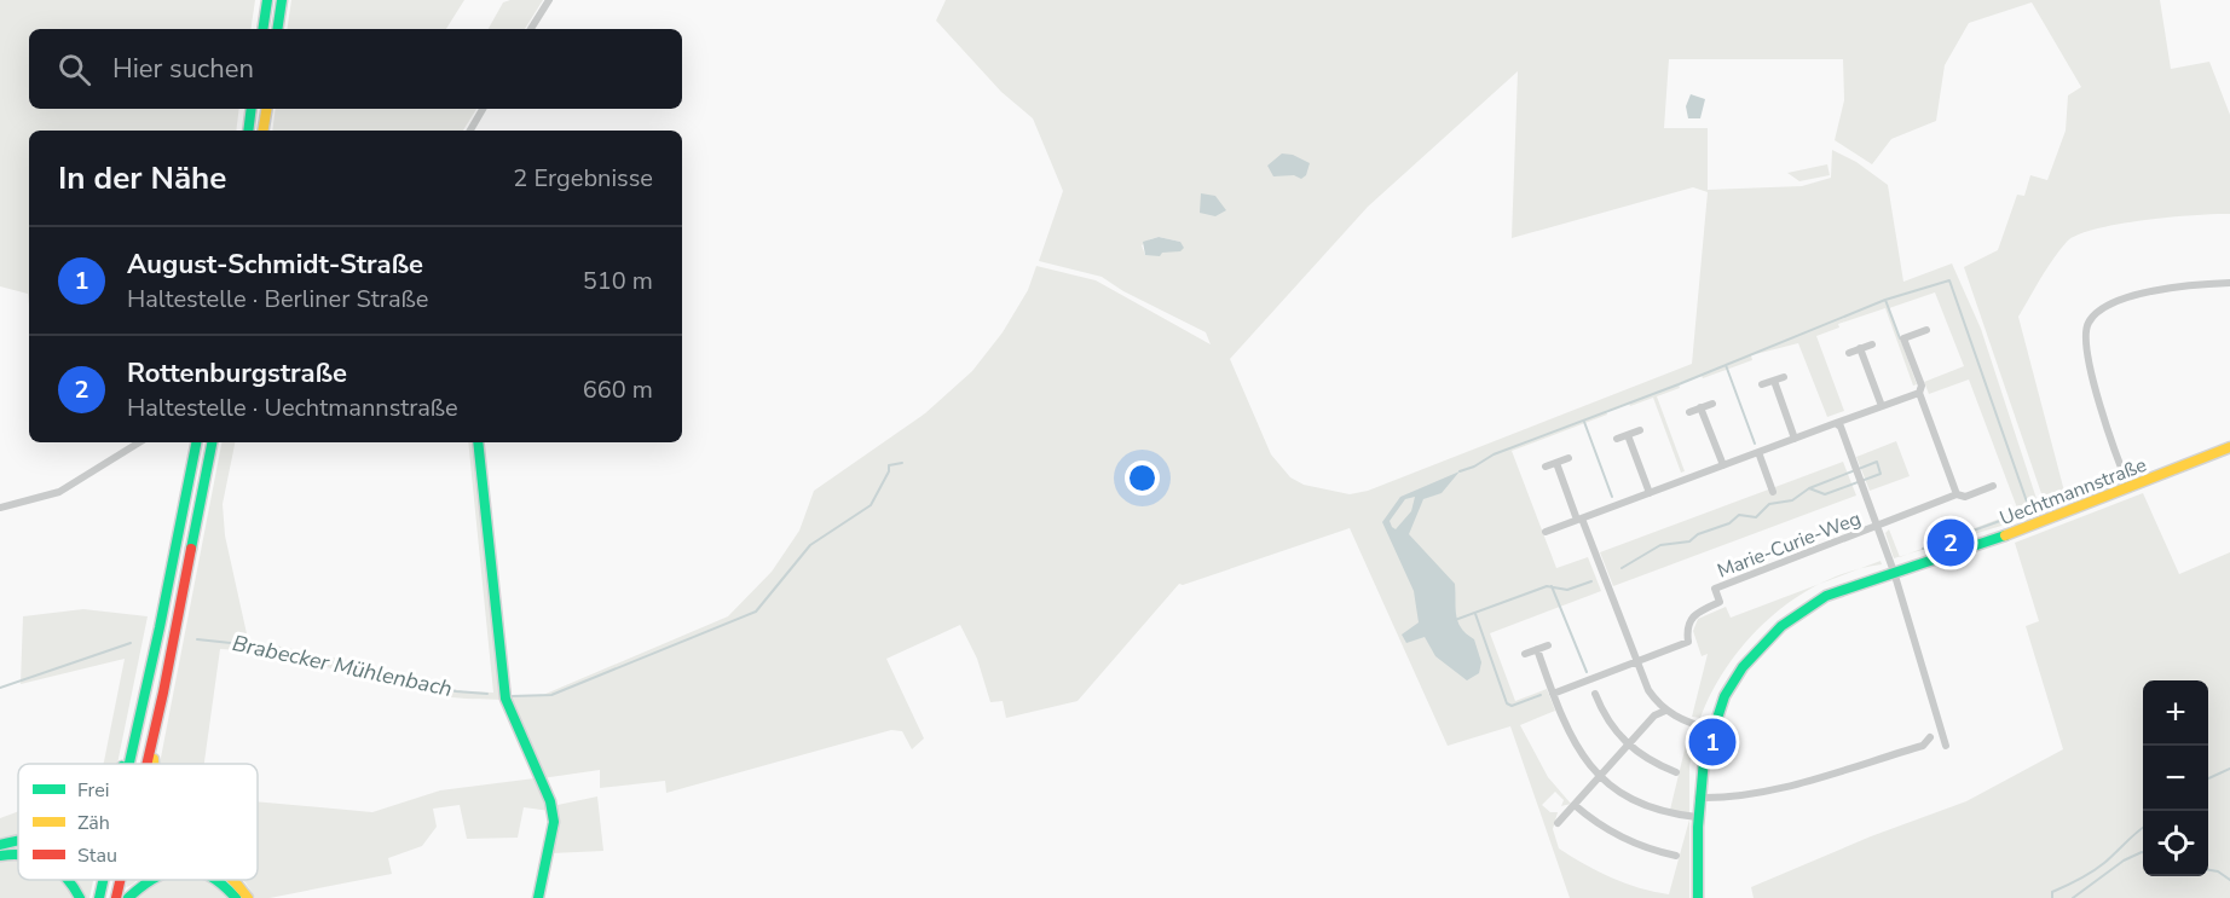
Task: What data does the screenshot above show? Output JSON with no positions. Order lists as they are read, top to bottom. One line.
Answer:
{"streets":{"main road":["Uechtmannstraße"],"street":["Marie-Curie-Weg"]},"water":["Brabecker Mühlenbach"],"legend":["Frei","Zäh","Stau"],"page":{"search":"Hier suchen","heading":["In der Nähe","2 Ergebnisse"],"list":[{"mark":"1","name":"August-Schmidt-Straße","note":"Haltestelle · Berliner Straße","value":"510 m"},{"mark":"2","name":"Rottenburgstraße","note":"Haltestelle · Uechtmannstraße","value":"660 m"}],"pins":["2","1"],"map_buttons":["+","−"]}}
